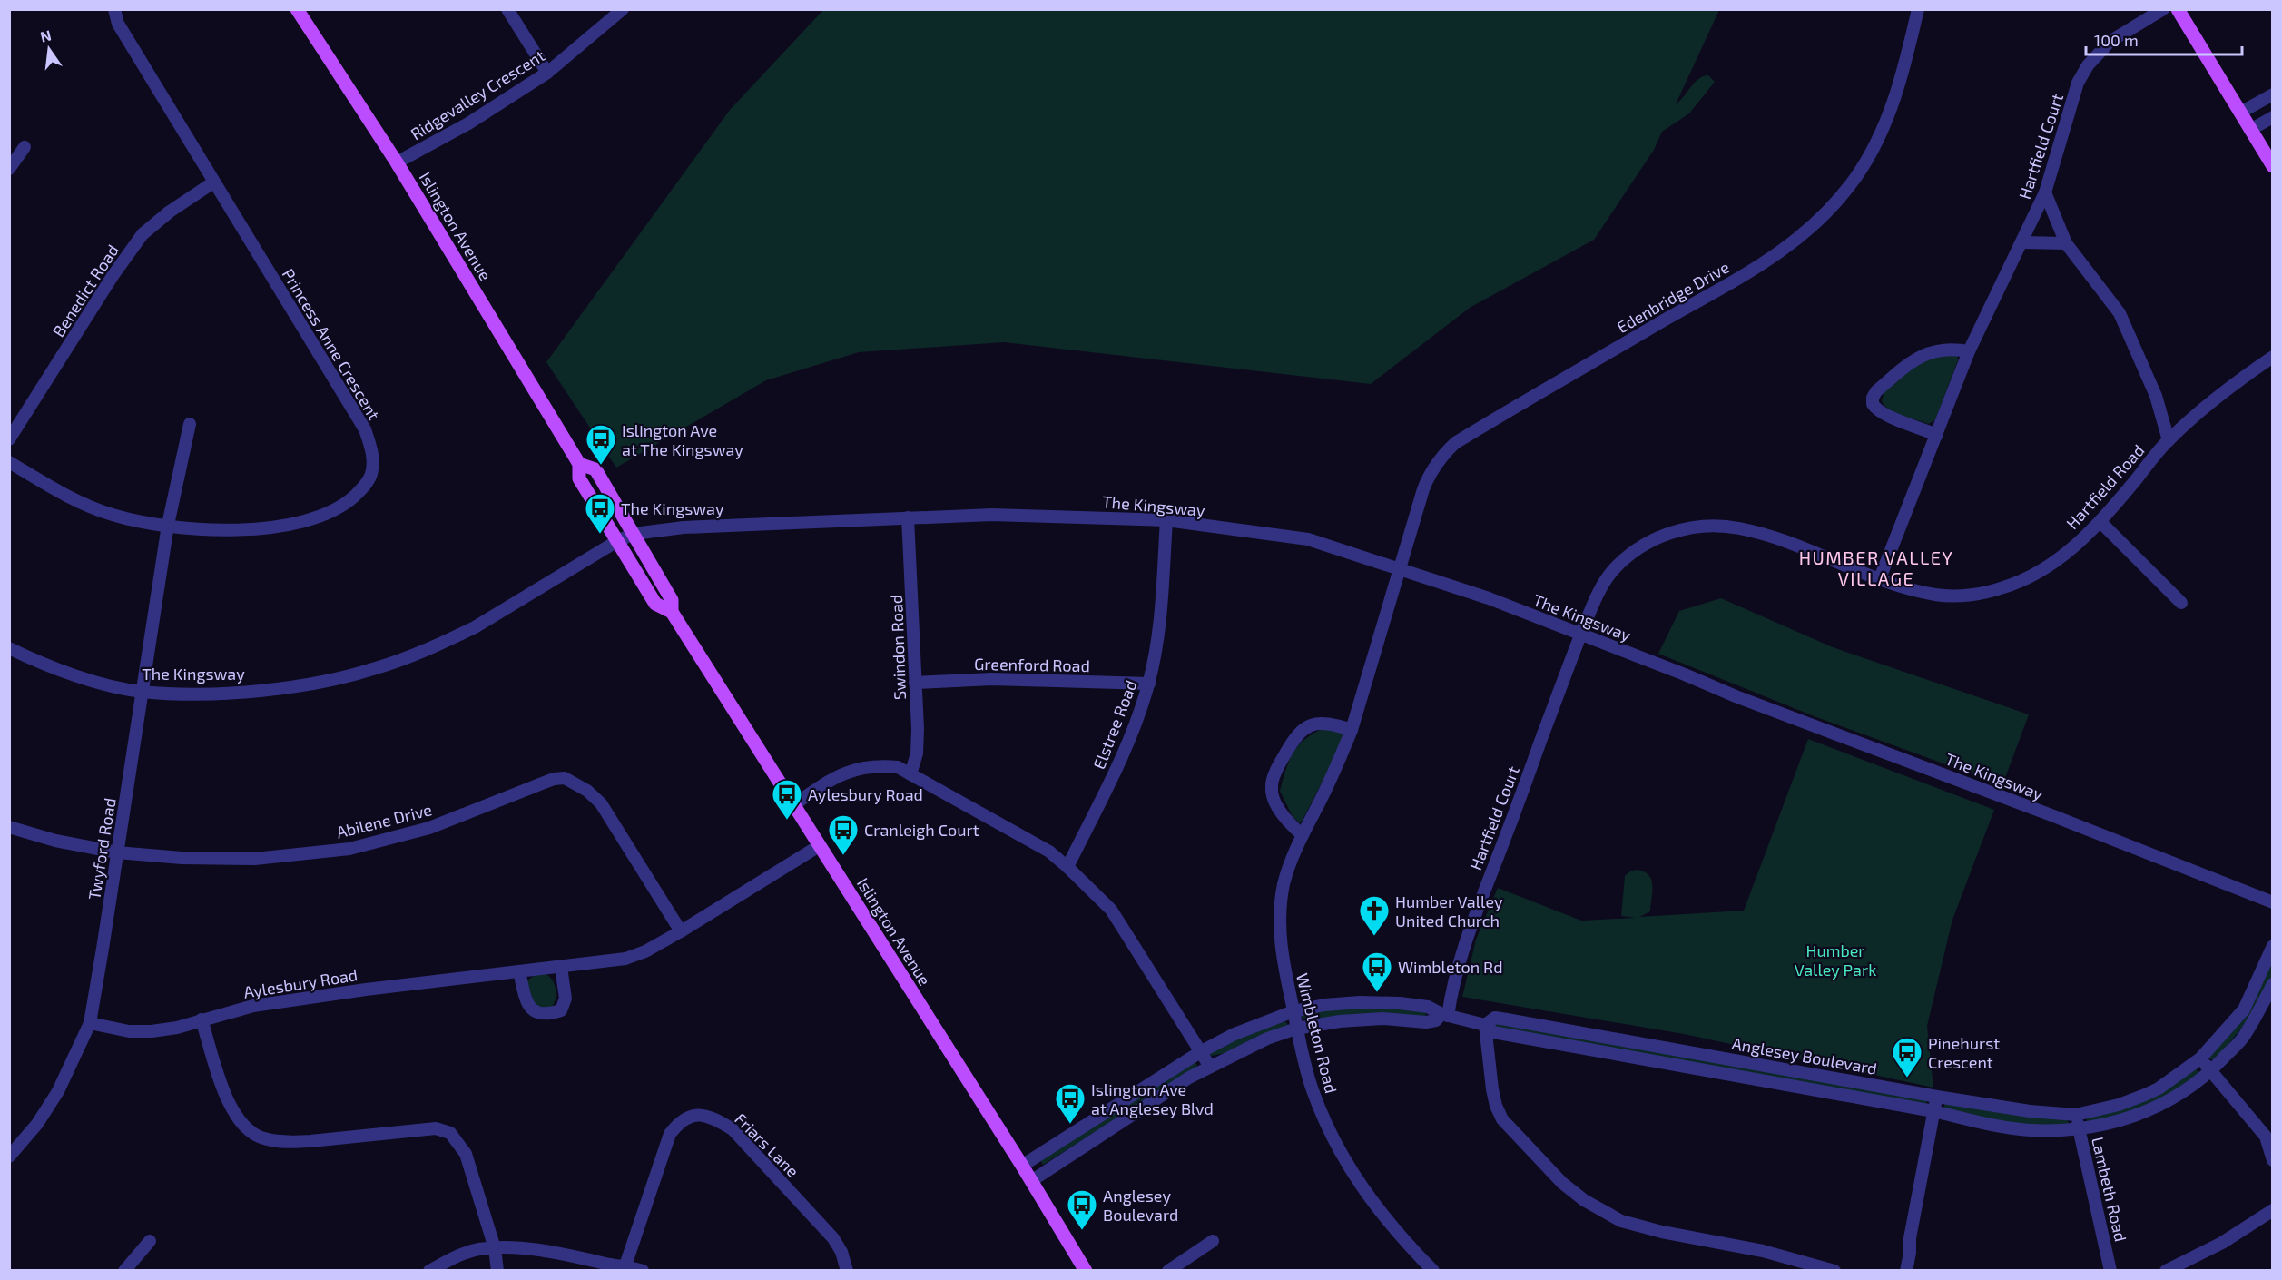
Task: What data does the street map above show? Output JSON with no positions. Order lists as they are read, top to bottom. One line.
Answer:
{"streets":{"main road":["Islington Avenue"],"street":["Ridgevalley Crescent","Hartfield Court","Benedict Road","Edenbridge Drive","Princess Anne Crescent","Hartfield Road","The Kingsway","Swindon Road","Greenford Road","Elstree Road","Abilene Drive","Twyford Road","Aylesbury Road","Wimbleton Road","Anglesey Boulevard","Friars Lane","Lambeth Road"]},"crossings":[["Ridgevalley Crescent","Islington Avenue"],["Hartfield Court","Hartfield Road"],["Hartfield Court","The Kingsway"],["Hartfield Court","Anglesey Boulevard"],["Islington Avenue","The Kingsway"],["Islington Avenue","Aylesbury Road"],["Islington Avenue","Anglesey Boulevard"],["Benedict Road","Princess Anne Crescent"],["Edenbridge Drive","The Kingsway"],["Edenbridge Drive","Wimbleton Road"],["Princess Anne Crescent","Twyford Road"],["Hartfield Road","The Kingsway"],["The Kingsway","Swindon Road"],["The Kingsway","Elstree Road"],["The Kingsway","Twyford Road"],["The Kingsway","Wimbleton Road"],["Swindon Road","Greenford Road"],["Greenford Road","Elstree Road"],["Abilene Drive","Twyford Road"],["Abilene Drive","Aylesbury Road"],["Twyford Road","Aylesbury Road"],["Wimbleton Road","Anglesey Boulevard"],["Anglesey Boulevard","Lambeth Road"]],"districts":["HUMBER VALLEY VILLAGE"],"parks":["Humber Valley Park"],"places":{"bus stop":["Islington Ave at The Kingsway","The Kingsway","Aylesbury Road","Cranleigh Court","Wimbleton Rd","Pinehurst Crescent","Islington Ave at Anglesey Blvd","Anglesey Boulevard"],"church":["Humber Valley United Church"]},"scale_bar":"100 m","north":"top"}
